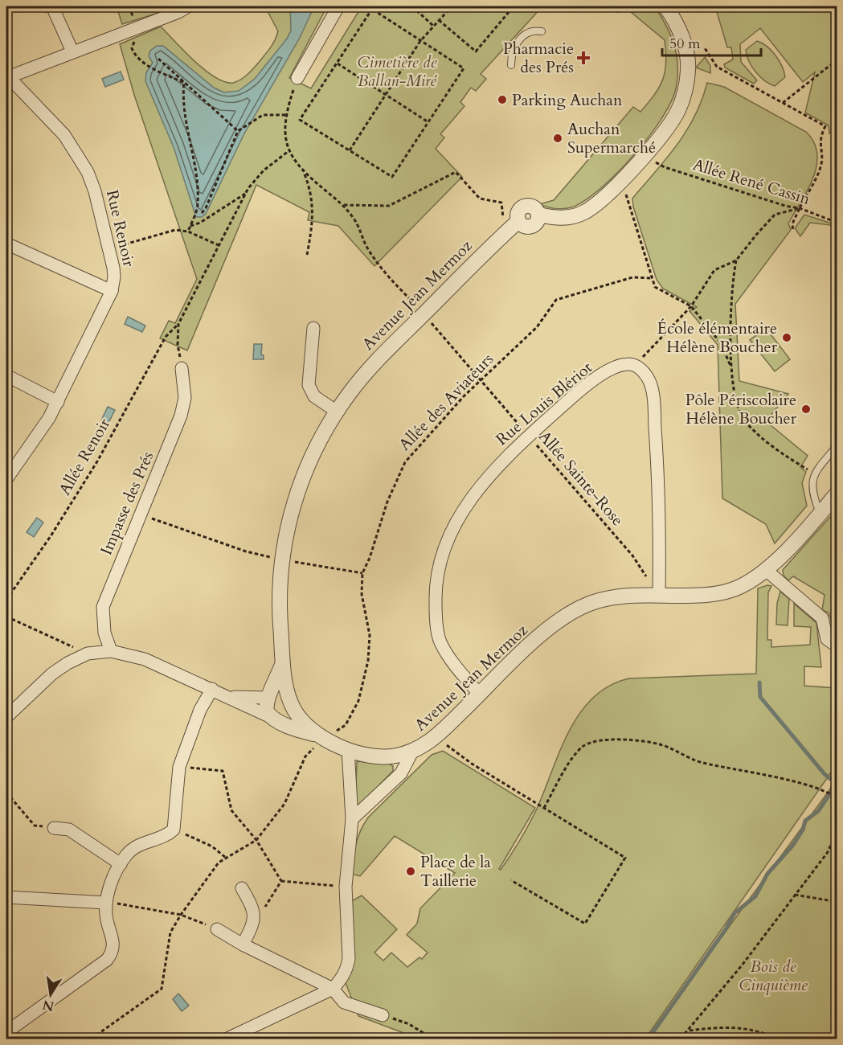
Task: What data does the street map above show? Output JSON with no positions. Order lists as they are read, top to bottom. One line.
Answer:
{"streets":{"street":["Rue Renoir","Avenue Jean Mermoz","Rue Louis Blériot","Impasse des Prés"],"path":["Allée René Cassin","Allée des Aviateurs","Allée Renoir","Allée Sainte-Rose"]},"crossings":[["Avenue Jean Mermoz","Allée des Aviateurs"],["Avenue Jean Mermoz","Rue Louis Blériot"],["Avenue Jean Mermoz","Allée Sainte-Rose"],["Allée des Aviateurs","Allée Sainte-Rose"],["Rue Louis Blériot","Allée Sainte-Rose"]],"parks":["Cimetière de Ballan-Miré","Bois de Cinquième"],"places":{"health":["Pharmacie des Prés"],"other":["Parking Auchan","Auchan Supermarché","École élémentaire Hélène Boucher","Pôle Périscolaire Hélène Boucher","Place de la Taillerie"]},"scale_bar":"50 m","north":"bottom"}
